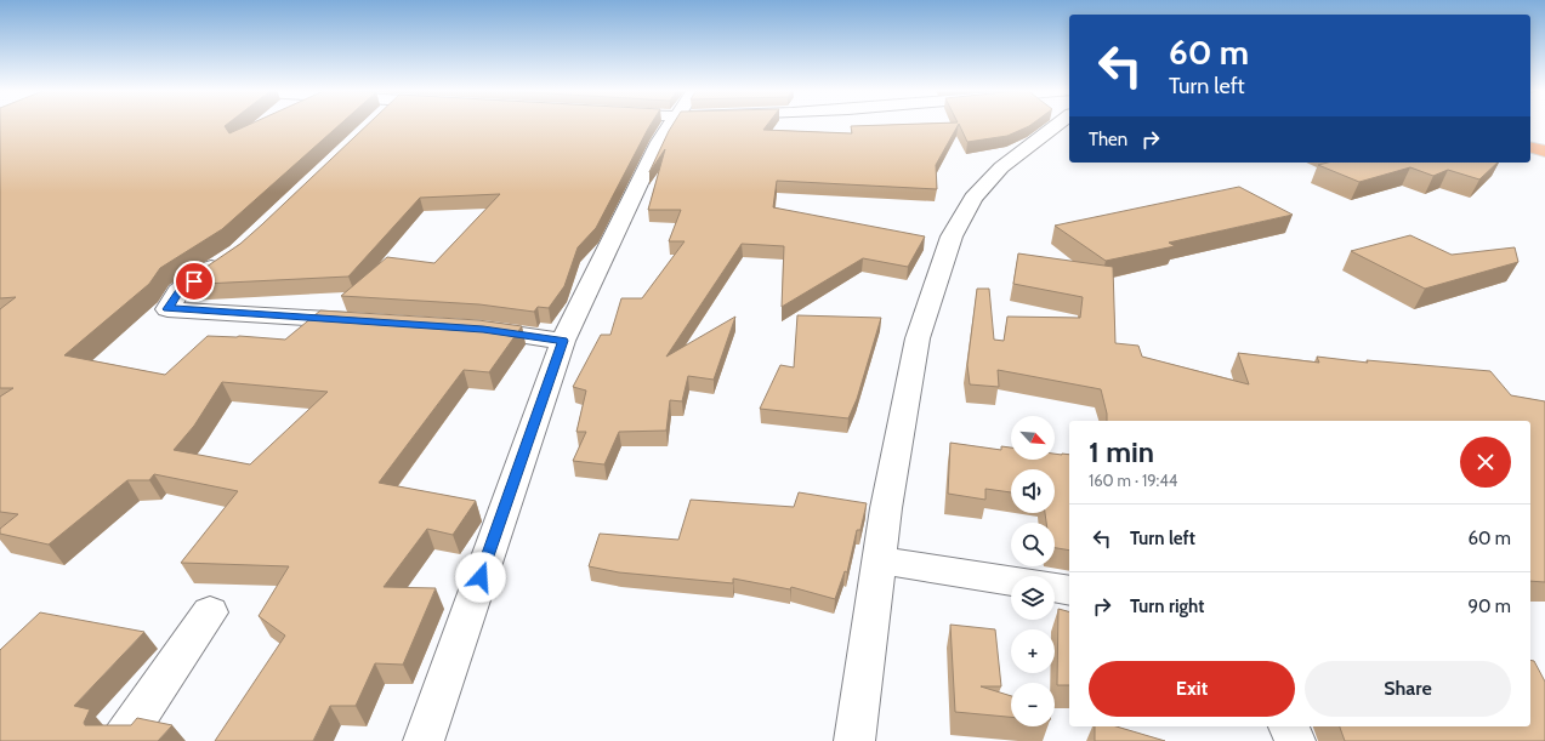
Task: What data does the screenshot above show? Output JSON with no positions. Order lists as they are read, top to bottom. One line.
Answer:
{"north":"bottom right","page":{"turn":["60 m","Turn left"],"then":"Then","map_buttons":["+","−"],"heading":["1 min","160 m · 19:44"],"list":[{"name":"Turn left","value":"60 m"},{"name":"Turn right","value":"90 m"}],"buttons":["Exit","Share"]}}
